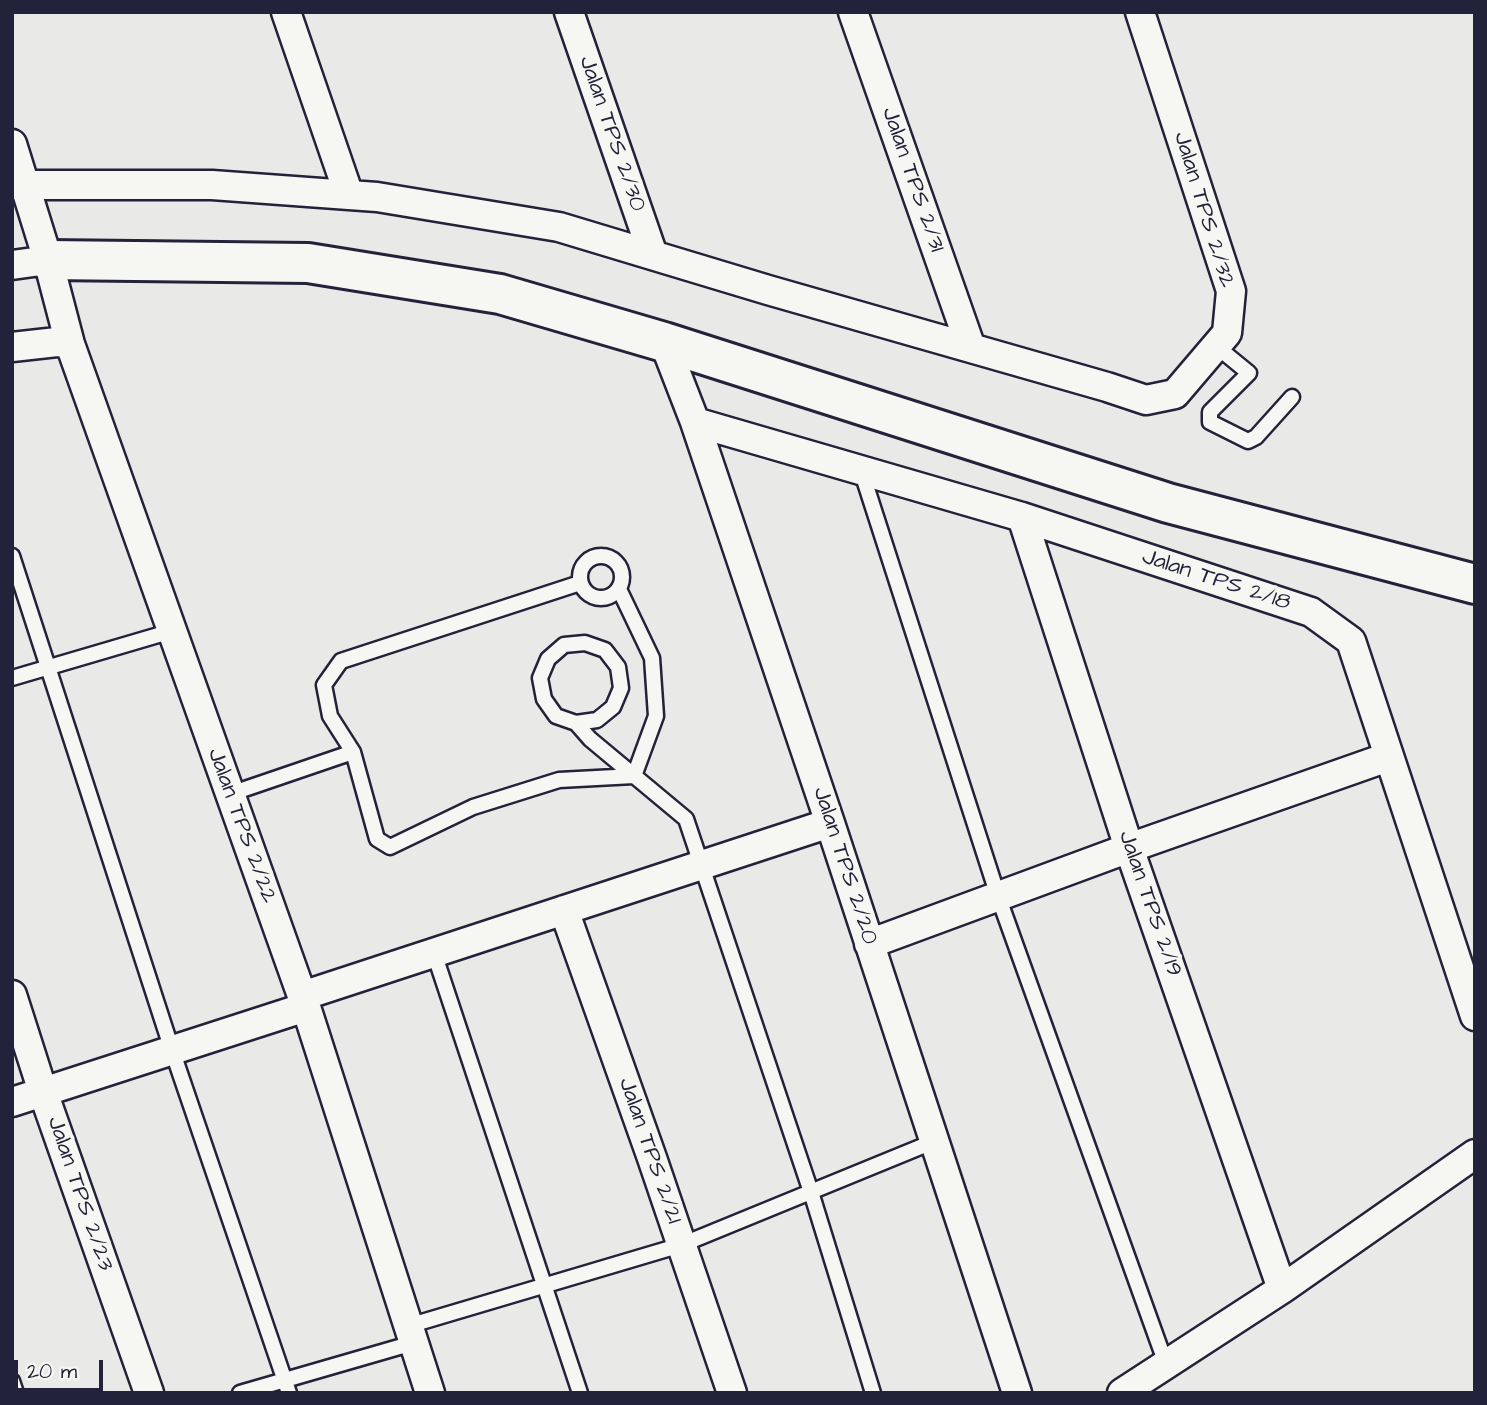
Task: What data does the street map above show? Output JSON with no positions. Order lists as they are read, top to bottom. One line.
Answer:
{"streets":{"street":["Jalan TPS 2/30","Jalan TPS 2/31","Jalan TPS 2/32","Jalan TPS 2/18","Jalan TPS 2/22","Jalan TPS 2/20","Jalan TPS 2/19","Jalan TPS 2/21","Jalan TPS 2/23"]},"crossings":[["Jalan TPS 2/31","Jalan TPS 2/32"],["Jalan TPS 2/18","Jalan TPS 2/20"],["Jalan TPS 2/18","Jalan TPS 2/19"]],"scale_bar":"20 m"}
